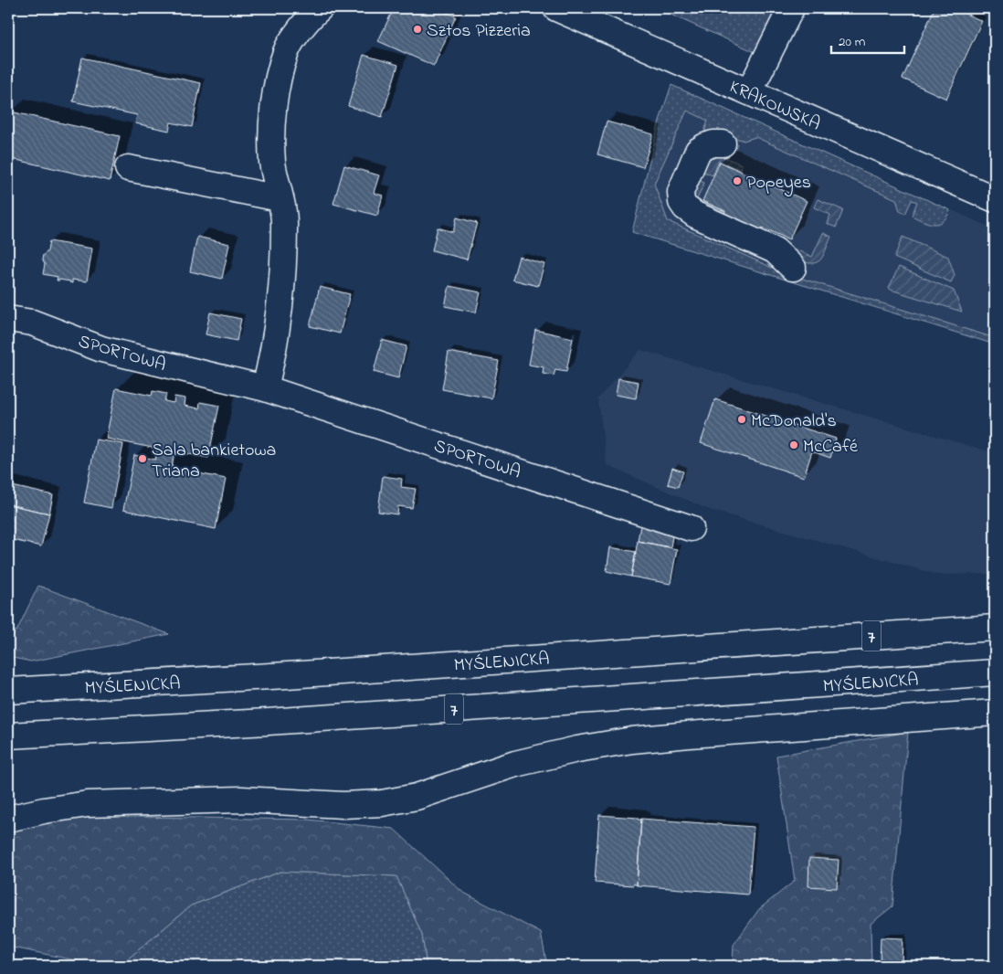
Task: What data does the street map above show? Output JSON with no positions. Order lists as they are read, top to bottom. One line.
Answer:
{"streets":{"main road":["KRAKOWSKA","SPORTOWA","7","MYŚLENICKA"]},"places":["Sztos Pizzeria","Popeyes","McDonald's","McCafé","Sala bankietowa Triana"],"scale_bar":"20 m"}
